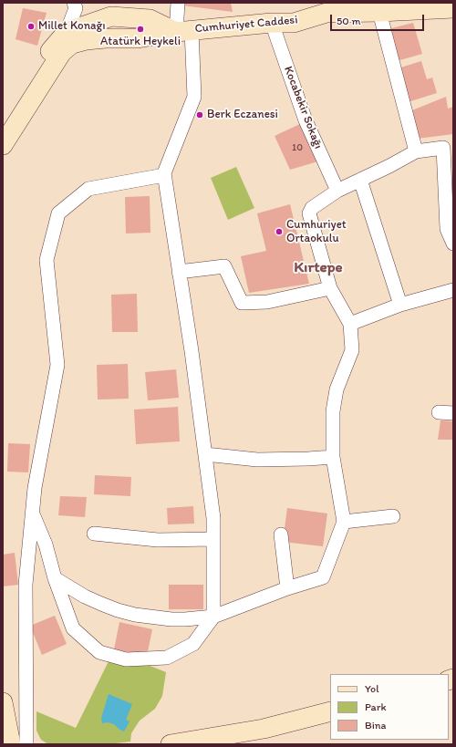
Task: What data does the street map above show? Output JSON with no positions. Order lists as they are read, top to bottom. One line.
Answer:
{"streets":{"main road":["Cumhuriyet Caddesi"],"street":["Kocabekir Sokağı"]},"crossings":[["Cumhuriyet Caddesi","Kocabekir Sokağı"]],"districts":["Kırtepe"],"places":["Millet Konağı","Atatürk Heykeli","Berk Eczanesi","Cumhuriyet Ortaokulu"],"house_numbers":["10"],"legend":["Yol","Park","Bina"],"scale_bar":"50 m"}
